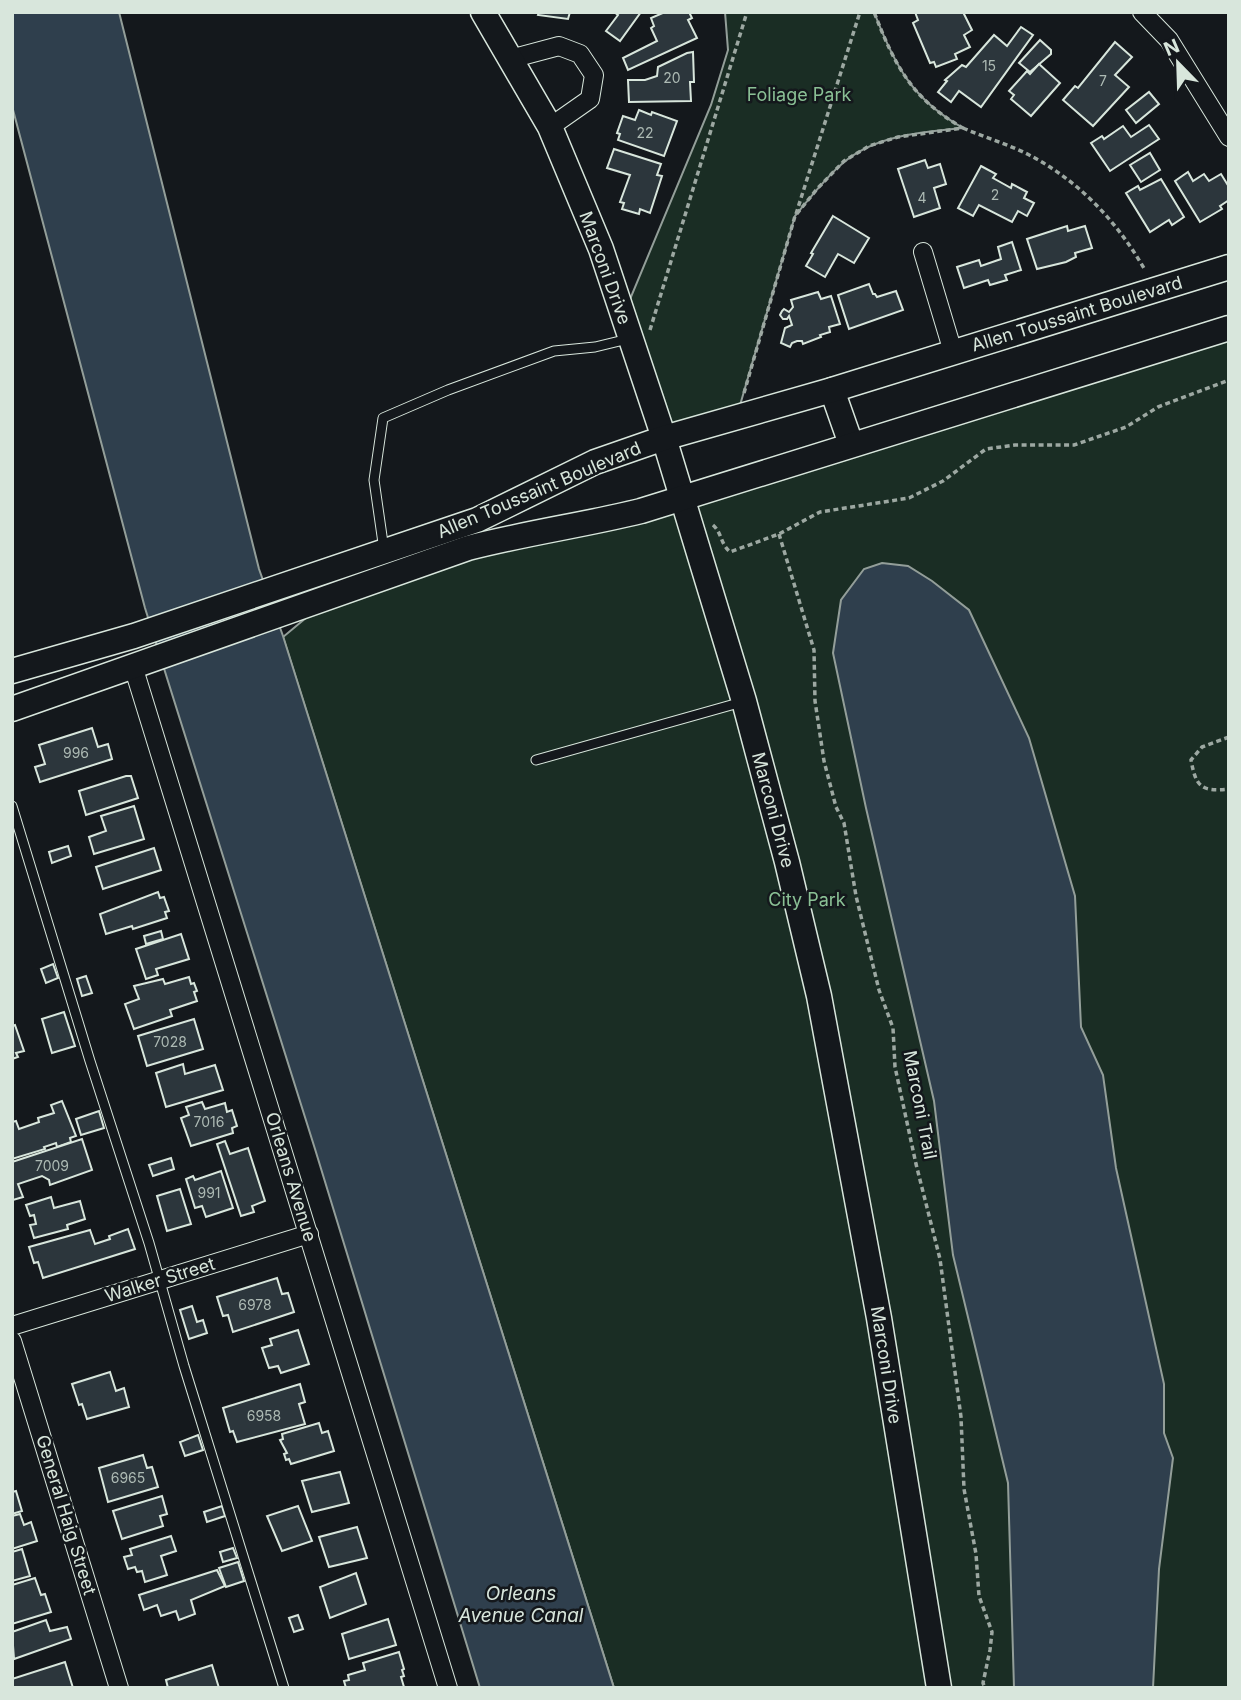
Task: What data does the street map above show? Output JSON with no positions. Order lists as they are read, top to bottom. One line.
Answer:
{"streets":{"main road":["Marconi Drive","Allen Toussaint Boulevard"],"street":["Orleans Avenue","Walker Street","General Haig Street"],"path":["Marconi Trail"]},"crossings":[["Marconi Drive","Allen Toussaint Boulevard"],["Allen Toussaint Boulevard","Orleans Avenue"],["Orleans Avenue","Walker Street"]],"water":["Orleans Avenue Canal"],"parks":["Foliage Park","City Park"],"house_numbers":["15","20","7","22","2","4","996","7028","7016","7009","991","6978","6958","6965"],"north":"top left"}
